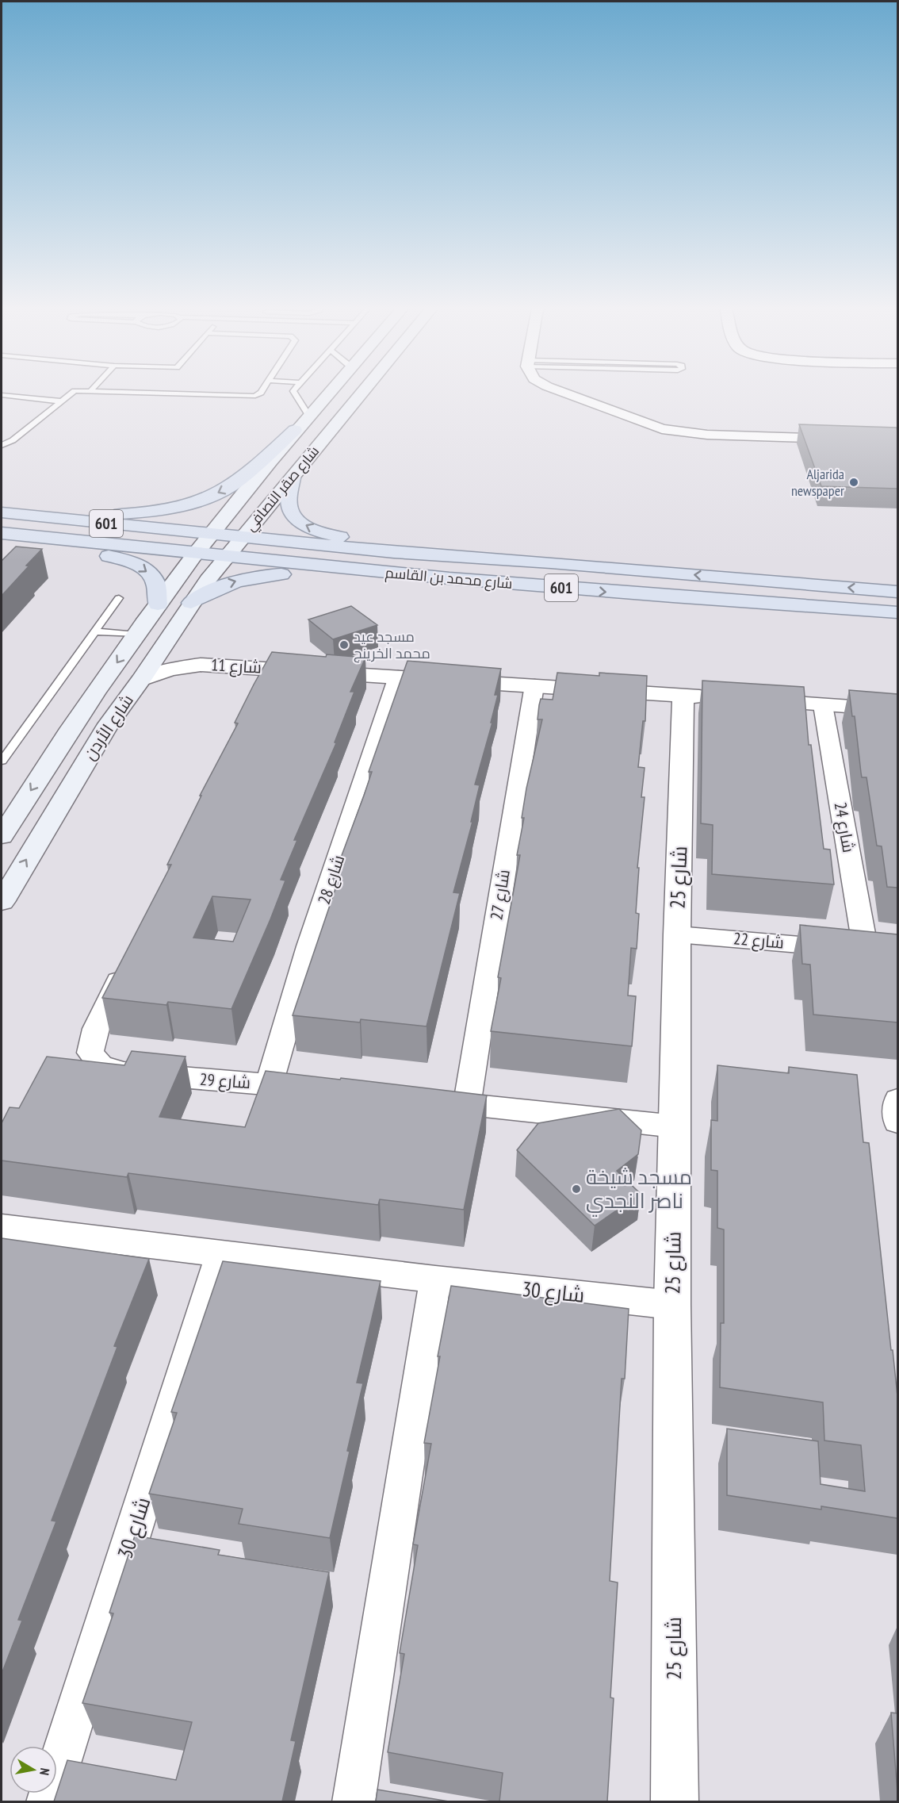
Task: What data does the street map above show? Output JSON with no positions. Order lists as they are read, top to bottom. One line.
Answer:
{"streets":{"main road":["شارع صقر النصافي","601","شارع محمد بن القاسم","شارع الأردن"],"street":["شارع 11","شارع 24","شارع 25","شارع 28","شارع 27","شارع 22","شارع 29","شارع 30"]},"crossings":[["شارع صقر النصافي","شارع محمد بن القاسم"],["شارع صقر النصافي","شارع الأردن"],["شارع محمد بن القاسم","شارع الأردن"],["شارع 11","شارع الأردن"],["شارع 11","شارع 25"],["شارع 11","شارع 28"],["شارع 11","شارع 27"],["شارع 24","شارع 22"],["شارع 25","شارع 22"],["شارع 25","شارع 30"],["شارع 28","شارع 29"]],"places":["Aljarida newspaper","مسجد عيد محمد الخرينج","مسجد شيخة ناصر النجدي"],"north":"right"}
